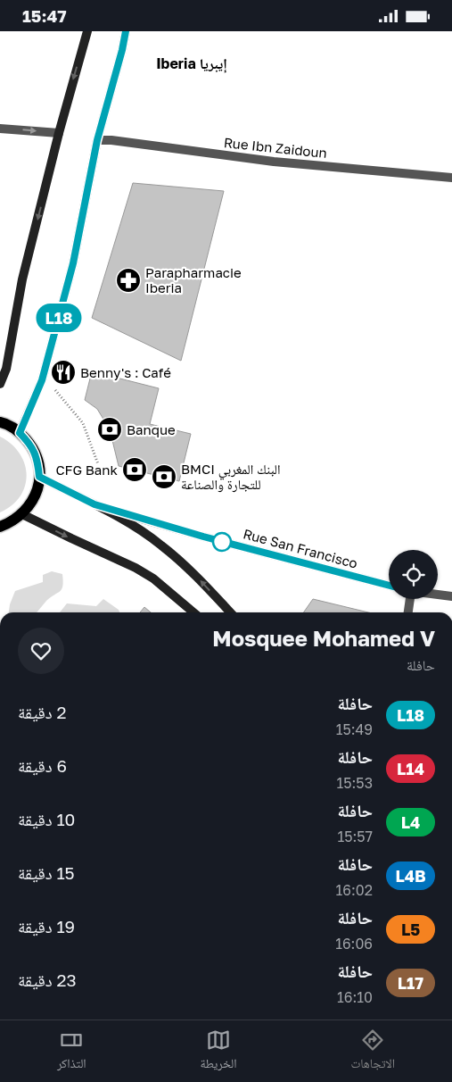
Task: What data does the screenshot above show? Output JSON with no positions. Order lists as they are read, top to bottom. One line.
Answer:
{"streets":{"street":["Rue Ibn Zaidoun","Rue San Francisco"]},"districts":["Iberia إيبريا"],"places":{"pharmacy":["Parapharmacie Iberia"],"restaurant":["Benny's : Café"],"bank":["Banque","CFG Bank","BMCI البنك المغربي للتجارة والصناعة"]},"lines":["bus line L18"],"page":{"status":"15:47","on_map":"L18","heading":["Mosquee Mohamed V","حافلة"],"list":[{"mark":"L18","name":"حافلة","note":"15:49","value":"2 دقيقة"},{"mark":"L14","name":"حافلة","note":"15:53","value":"6 دقيقة"},{"mark":"L4","name":"حافلة","note":"15:57","value":"10 دقيقة"},{"mark":"L4B","name":"حافلة","note":"16:02","value":"15 دقيقة"},{"mark":"L5","name":"حافلة","note":"16:06","value":"19 دقيقة"},{"mark":"L17","name":"حافلة","note":"16:10","value":"23 دقيقة"}],"tabs":["الاتجاهات","الخريطة","التذاكر"]}}
